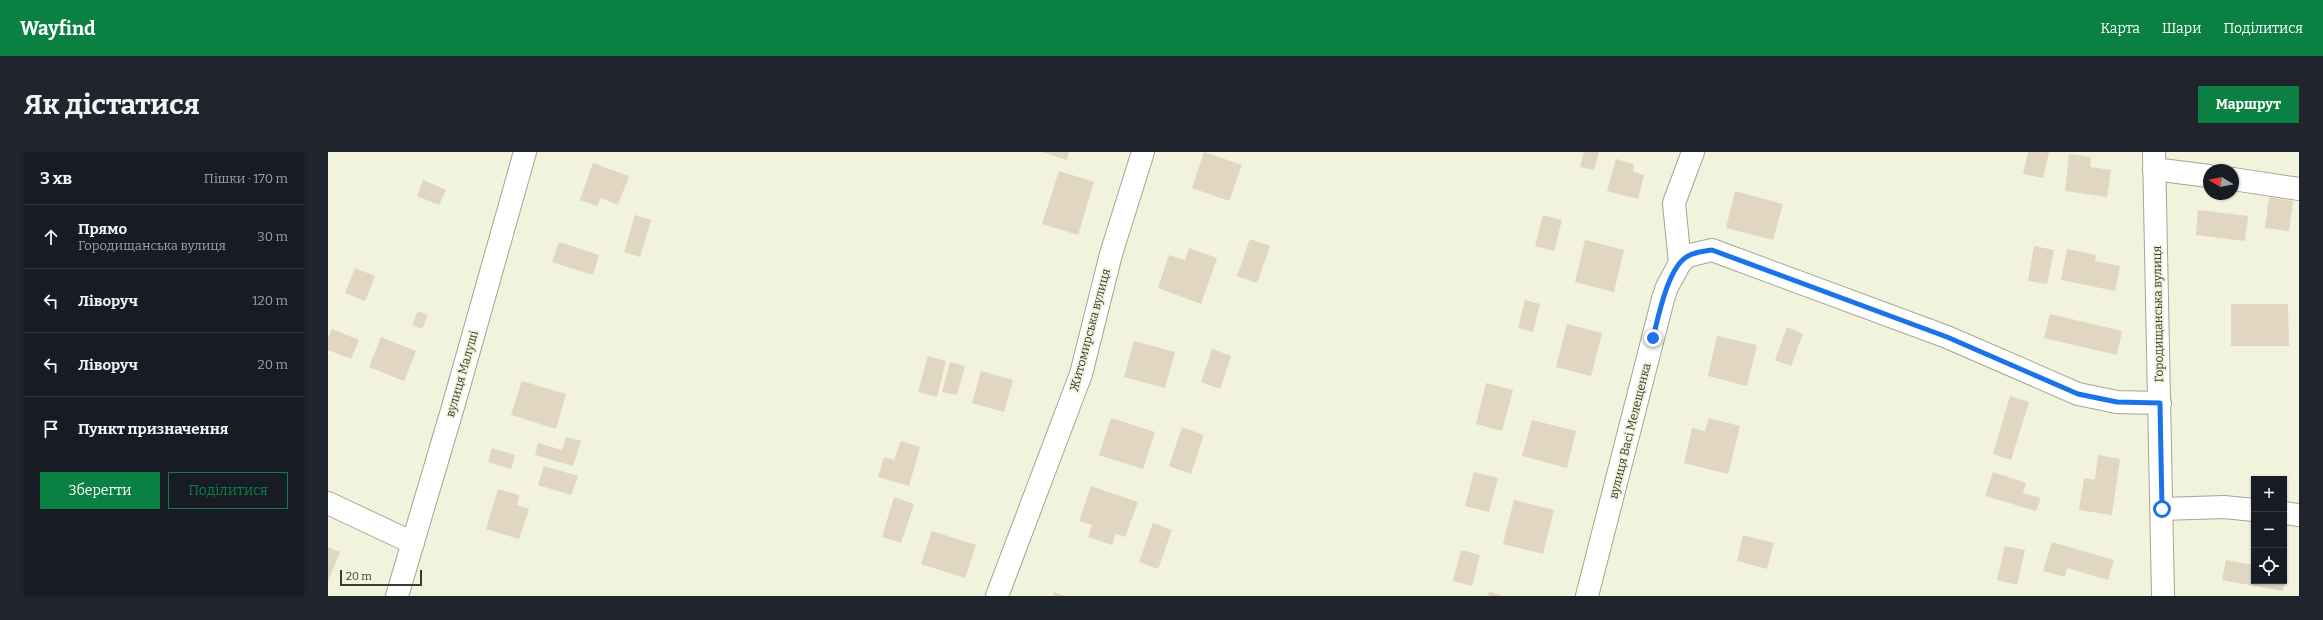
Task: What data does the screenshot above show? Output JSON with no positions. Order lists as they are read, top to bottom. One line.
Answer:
{"streets":{"street":["Городищанська вулиця","Житомирська вулиця","вулиця Малуші","вулиця Васі Мелещенка"]},"scale_bar":"20 m","north":"left","page":{"header":"Wayfind","nav":["Карта","Шари","Поділитися"],"buttons":["Маршрут",["Зберегти","Поділитися"]],"title":"Як дістатися","heading":["3 хв","Пішки · 170 m"],"list":[["Прямо","Городищанська вулиця","30 m"],["Ліворуч","120 m"],["Ліворуч","20 m"],"Пункт призначення"],"map_buttons":["+","−"],"scale":"20 m"}}
